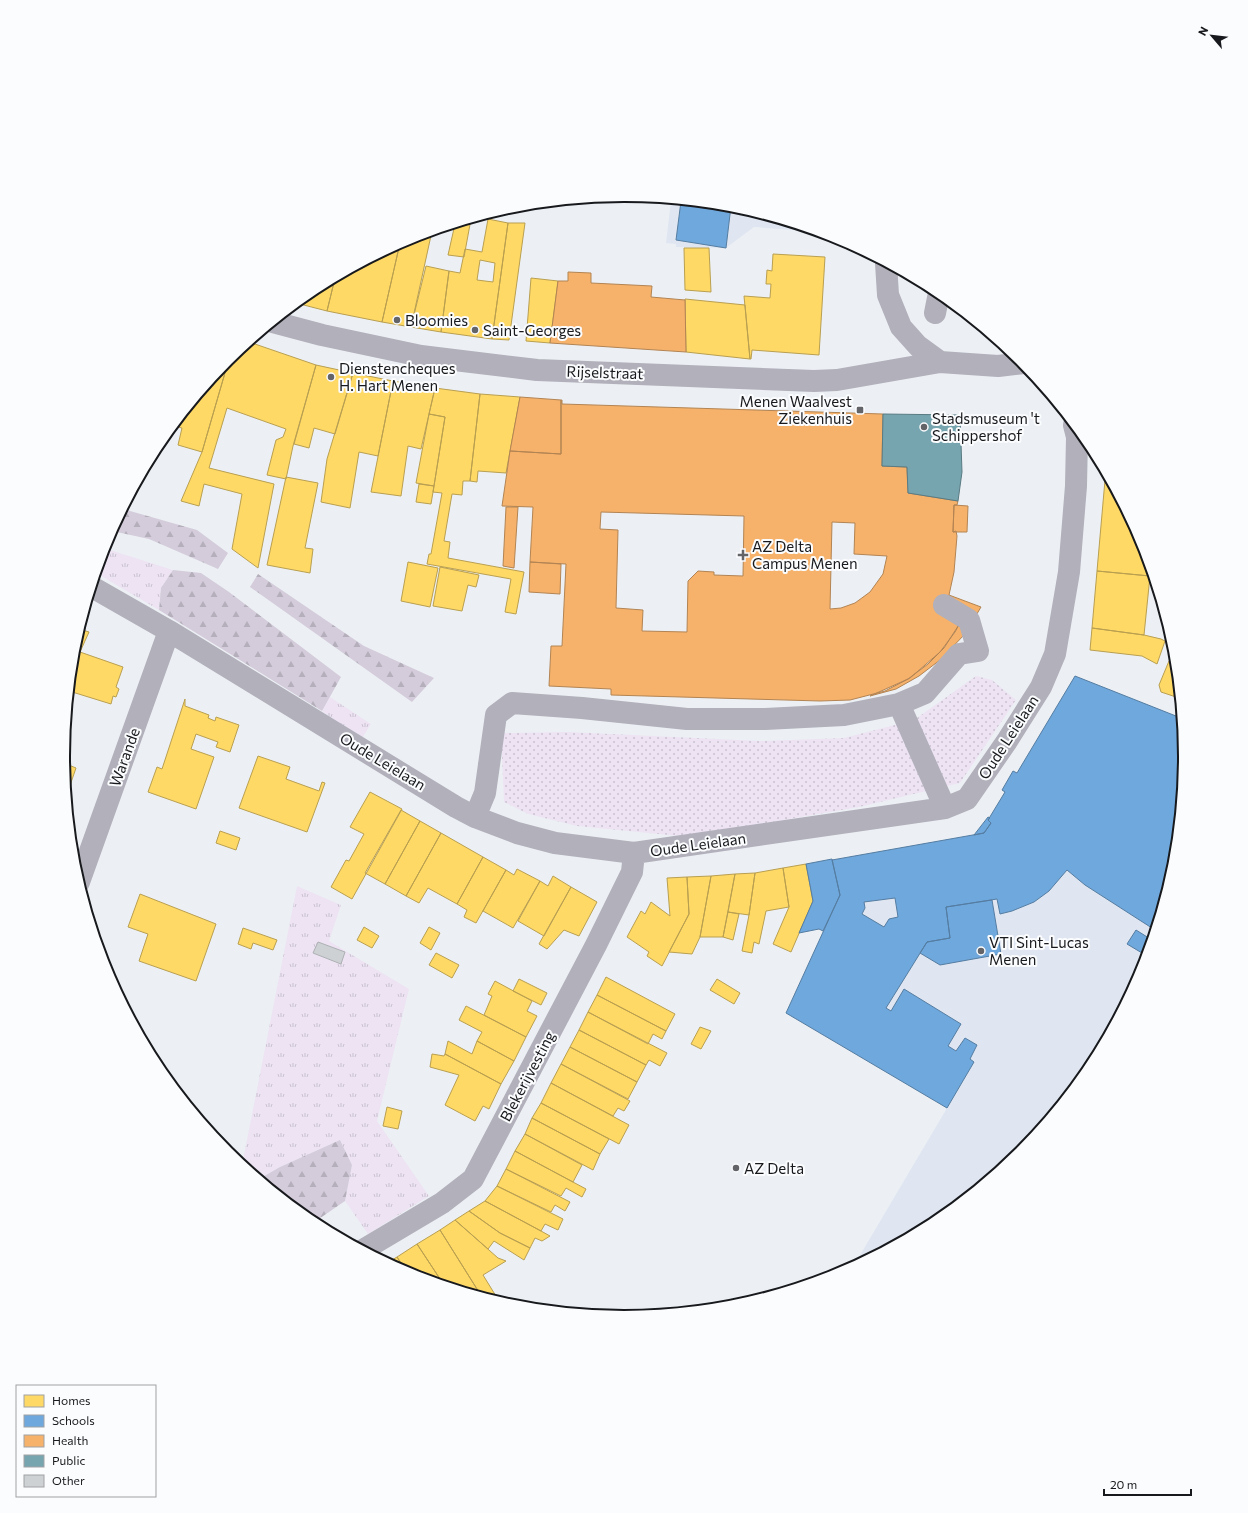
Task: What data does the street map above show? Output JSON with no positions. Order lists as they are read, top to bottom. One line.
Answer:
{"streets":{"street":["Rijselstraat","Oude Leielaan","Warande","Blekerijvesting"]},"crossings":[["Oude Leielaan","Warande"],["Oude Leielaan","Blekerijvesting"]],"places":{"other":["Bloomies","Saint-Georges","Dienstencheques H. Hart Menen","Stadsmuseum 't Schippershof","VTI Sint-Lucas Menen","AZ Delta"],"transit":["Menen Waalvest Ziekenhuis"],"health":["AZ Delta Campus Menen"]},"legend":["Homes","Schools","Health","Public","Other"],"scale_bar":"20 m","north":"top left"}
